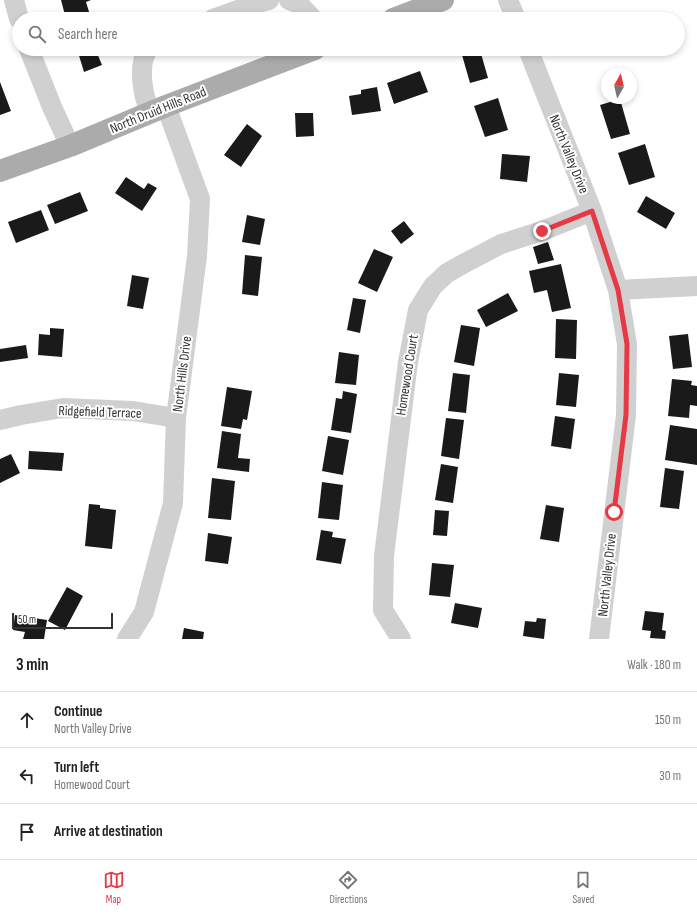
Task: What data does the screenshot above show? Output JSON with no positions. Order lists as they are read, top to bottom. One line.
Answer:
{"streets":{"main road":["North Druid Hills Road"],"street":["North Valley Drive","North Hills Drive","Homewood Court","Ridgefield Terrace"]},"crossings":[["North Druid Hills Road","North Hills Drive"],["North Valley Drive","Homewood Court"],["North Hills Drive","Ridgefield Terrace"]],"scale_bar":"50 m","north":"top","page":{"search":"Search here","scale":"50 m","heading":["3 min","Walk · 180 m"],"list":[["Continue","North Valley Drive","150 m"],["Turn left","Homewood Court","30 m"],"Arrive at destination"],"nav":["Map","Directions","Saved"]}}
